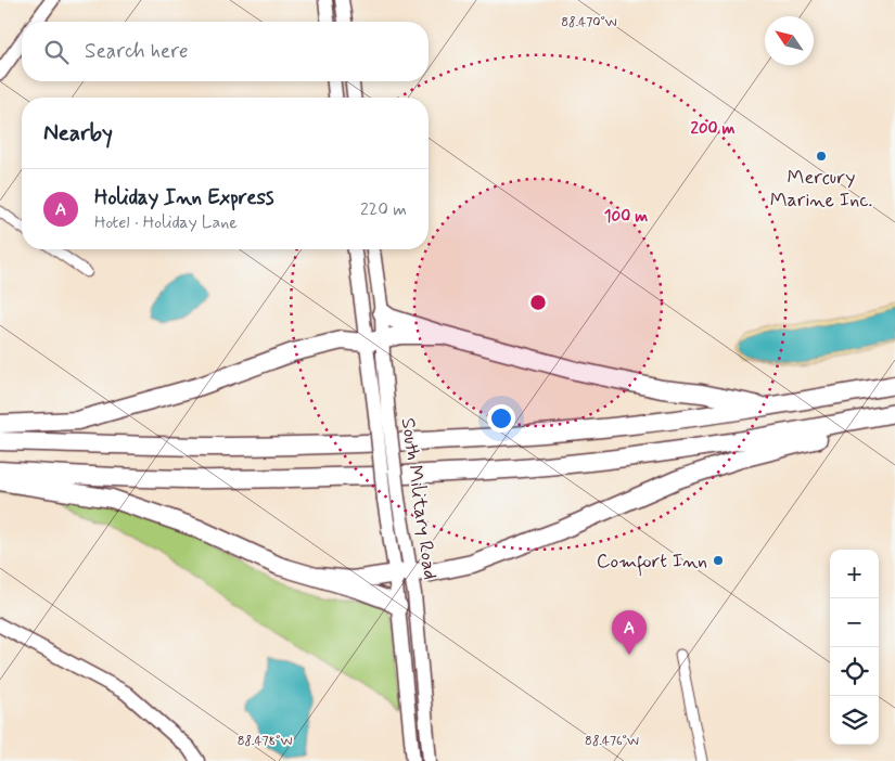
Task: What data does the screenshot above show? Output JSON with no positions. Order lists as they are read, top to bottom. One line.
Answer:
{"streets":{"main road":["South Military Road"]},"places":["Mercury Marine Inc.","Comfort Inn"],"north":"top left","page":{"search":"Search here","heading":"Nearby","list":[{"mark":"A","name":"Holiday Inn Express","note":"Hotel · Holiday Lane","value":"220 m"}],"map_buttons":["+","−"],"pins":"A"},"coordinates":["88.470°W","88.478°W","88.476°W"],"rings":["200 m","100 m"]}
